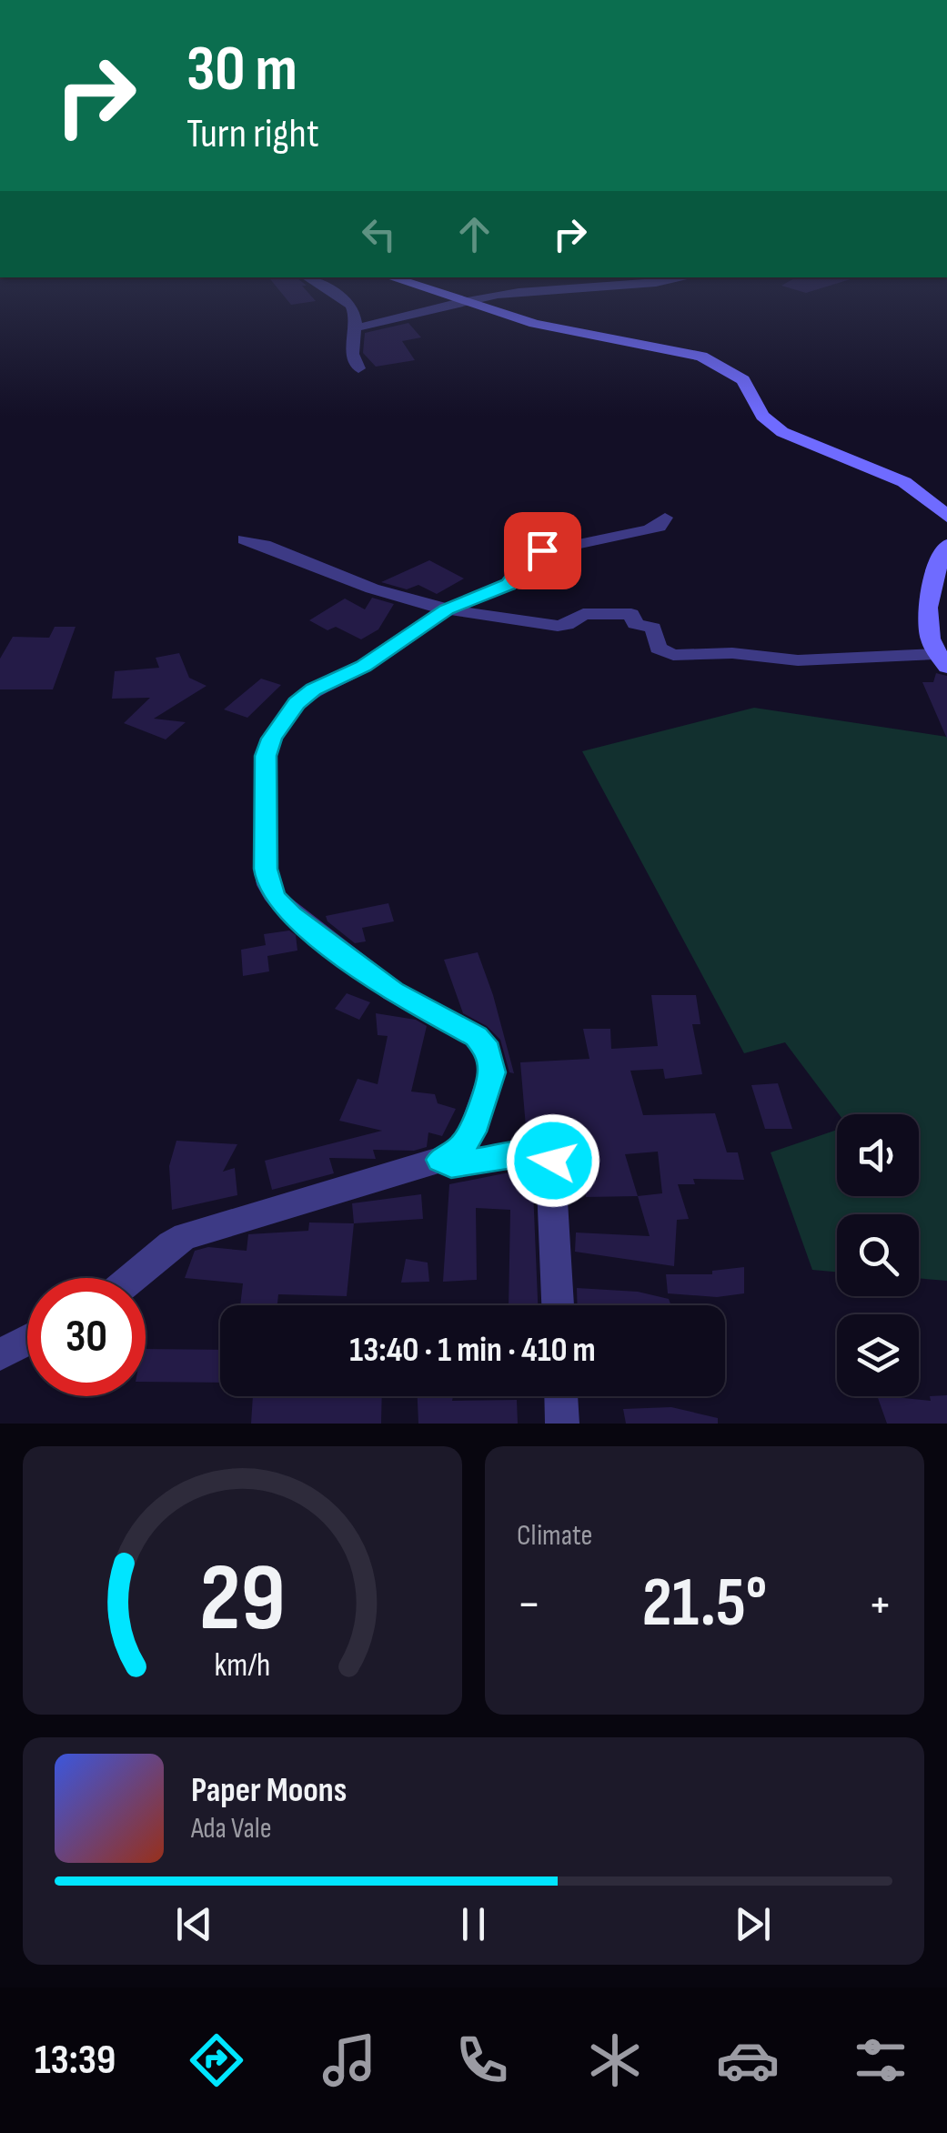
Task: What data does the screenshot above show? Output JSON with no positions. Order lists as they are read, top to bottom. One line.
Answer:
{"page":{"turn":["30 m","Turn right"],"limit":"30","trip":"13:40 · 1 min · 410 m","tile":"Climate","heat":["−","21.5°","+"],"song":["Paper Moons","Ada Vale"],"tabs":"13:39","gauge":["29","km/h"]}}
